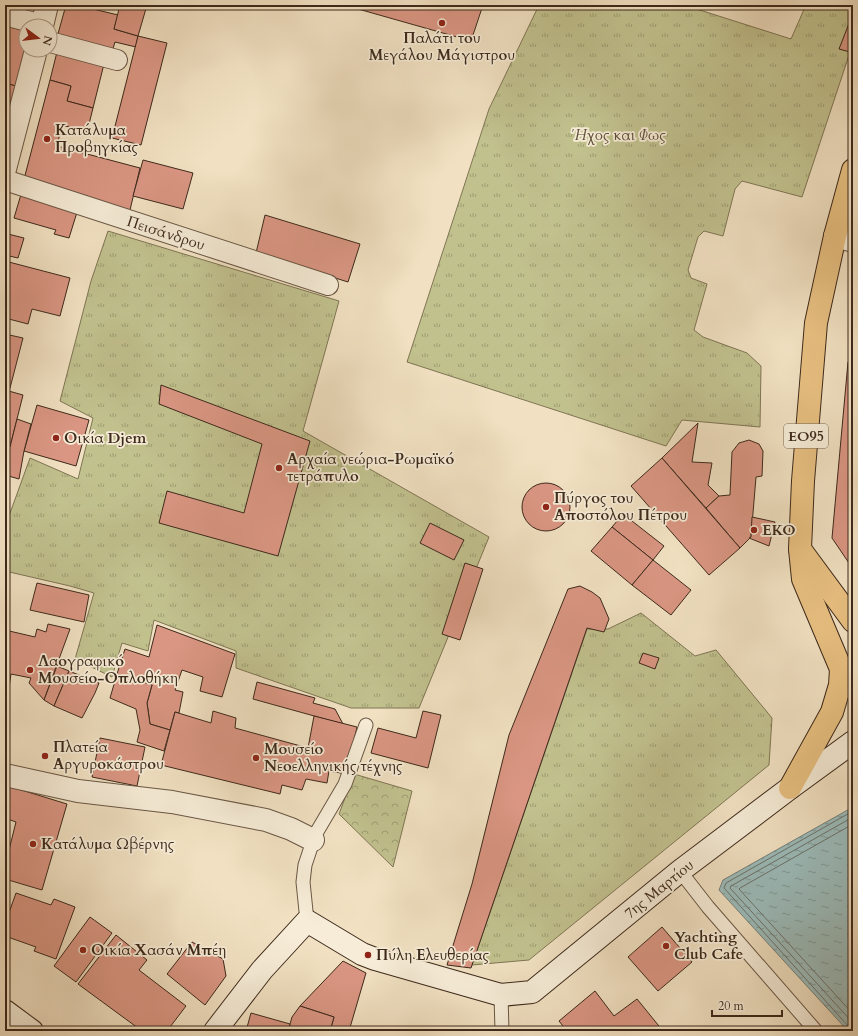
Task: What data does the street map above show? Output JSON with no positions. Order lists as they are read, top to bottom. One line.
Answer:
{"streets":{"main road":["ΕΟ95","7ης Μαρτίου"],"street":["Πεισάνδρου"]},"parks":["Ήχος και Φως"],"places":["Παλάτι του Μεγάλου Μάγιστρου","Κατάλυμα Προβηγκίας","Οικία Djem","Αρχαία νεώρια-Ρωμαϊκό τετράπυλο","Πύργος του Αποστόλου Πέτρου","EKO","Λαογραφικό Μουσείο-Οπλοθήκη","Πλατεία Αργυροκάστρου","Μουσείο Νεοελληνικής τέχνης","Κατάλυμα Ωβέρνης","Yachting Club Cafe","Οικία Χασάν Μπέη","Πύλη Ελευθερίας"],"scale_bar":"20 m","north":"right"}
